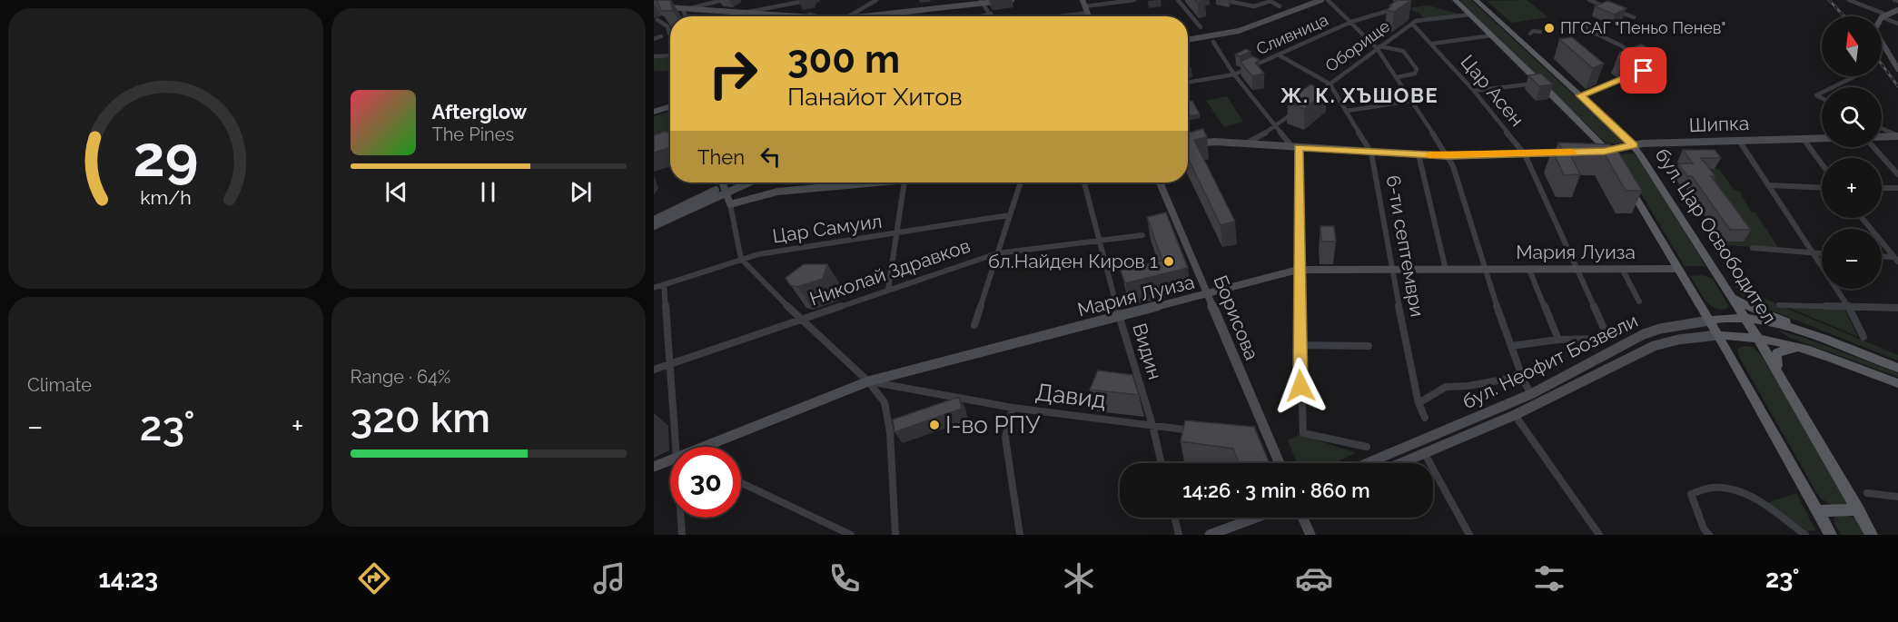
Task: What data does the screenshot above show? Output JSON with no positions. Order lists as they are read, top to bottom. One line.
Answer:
{"streets":{"main road":["Шипка","бул. Цар Освободител","Мария Луиза","Борисова","бул. Неофит Бозвели"],"street":["Сливница","Оборище","Цар Асен","Цар Самуил","6-ти септември","Николай Здравков","Видин","Давид"]},"crossings":[["Сливница","6-ти септември"],["Оборище","Цар Асен"],["Оборище","6-ти септември"],["Цар Асен","Мария Луиза"],["Шипка","бул. Цар Освободител"],["бул. Цар Освободител","бул. Неофит Бозвели"],["6-ти септември","Мария Луиза"],["Мария Луиза","Борисова"],["Мария Луиза","Видин"],["Мария Луиза","Давид"],["Николай Здравков","Видин"],["Видин","Давид"]],"districts":["Ж. К. ХЪШОВЕ"],"places":["ПГСАГ \"Пеньо Пенев\"","бл.Найден Киров 1","I-во РПУ"],"north":"top","page":{"map_buttons":["+","−"],"turn":["300 m","Панайот Хитов"],"song":["Afterglow","The Pines"],"then":"Then","tile":["Climate",["Range · 64%","320 km"]],"heat":["−","23°","+"],"limit":"30","trip":"14:26 · 3 min · 860 m","tabs":["14:23","23°"],"gauge":["29","km/h"]}}
